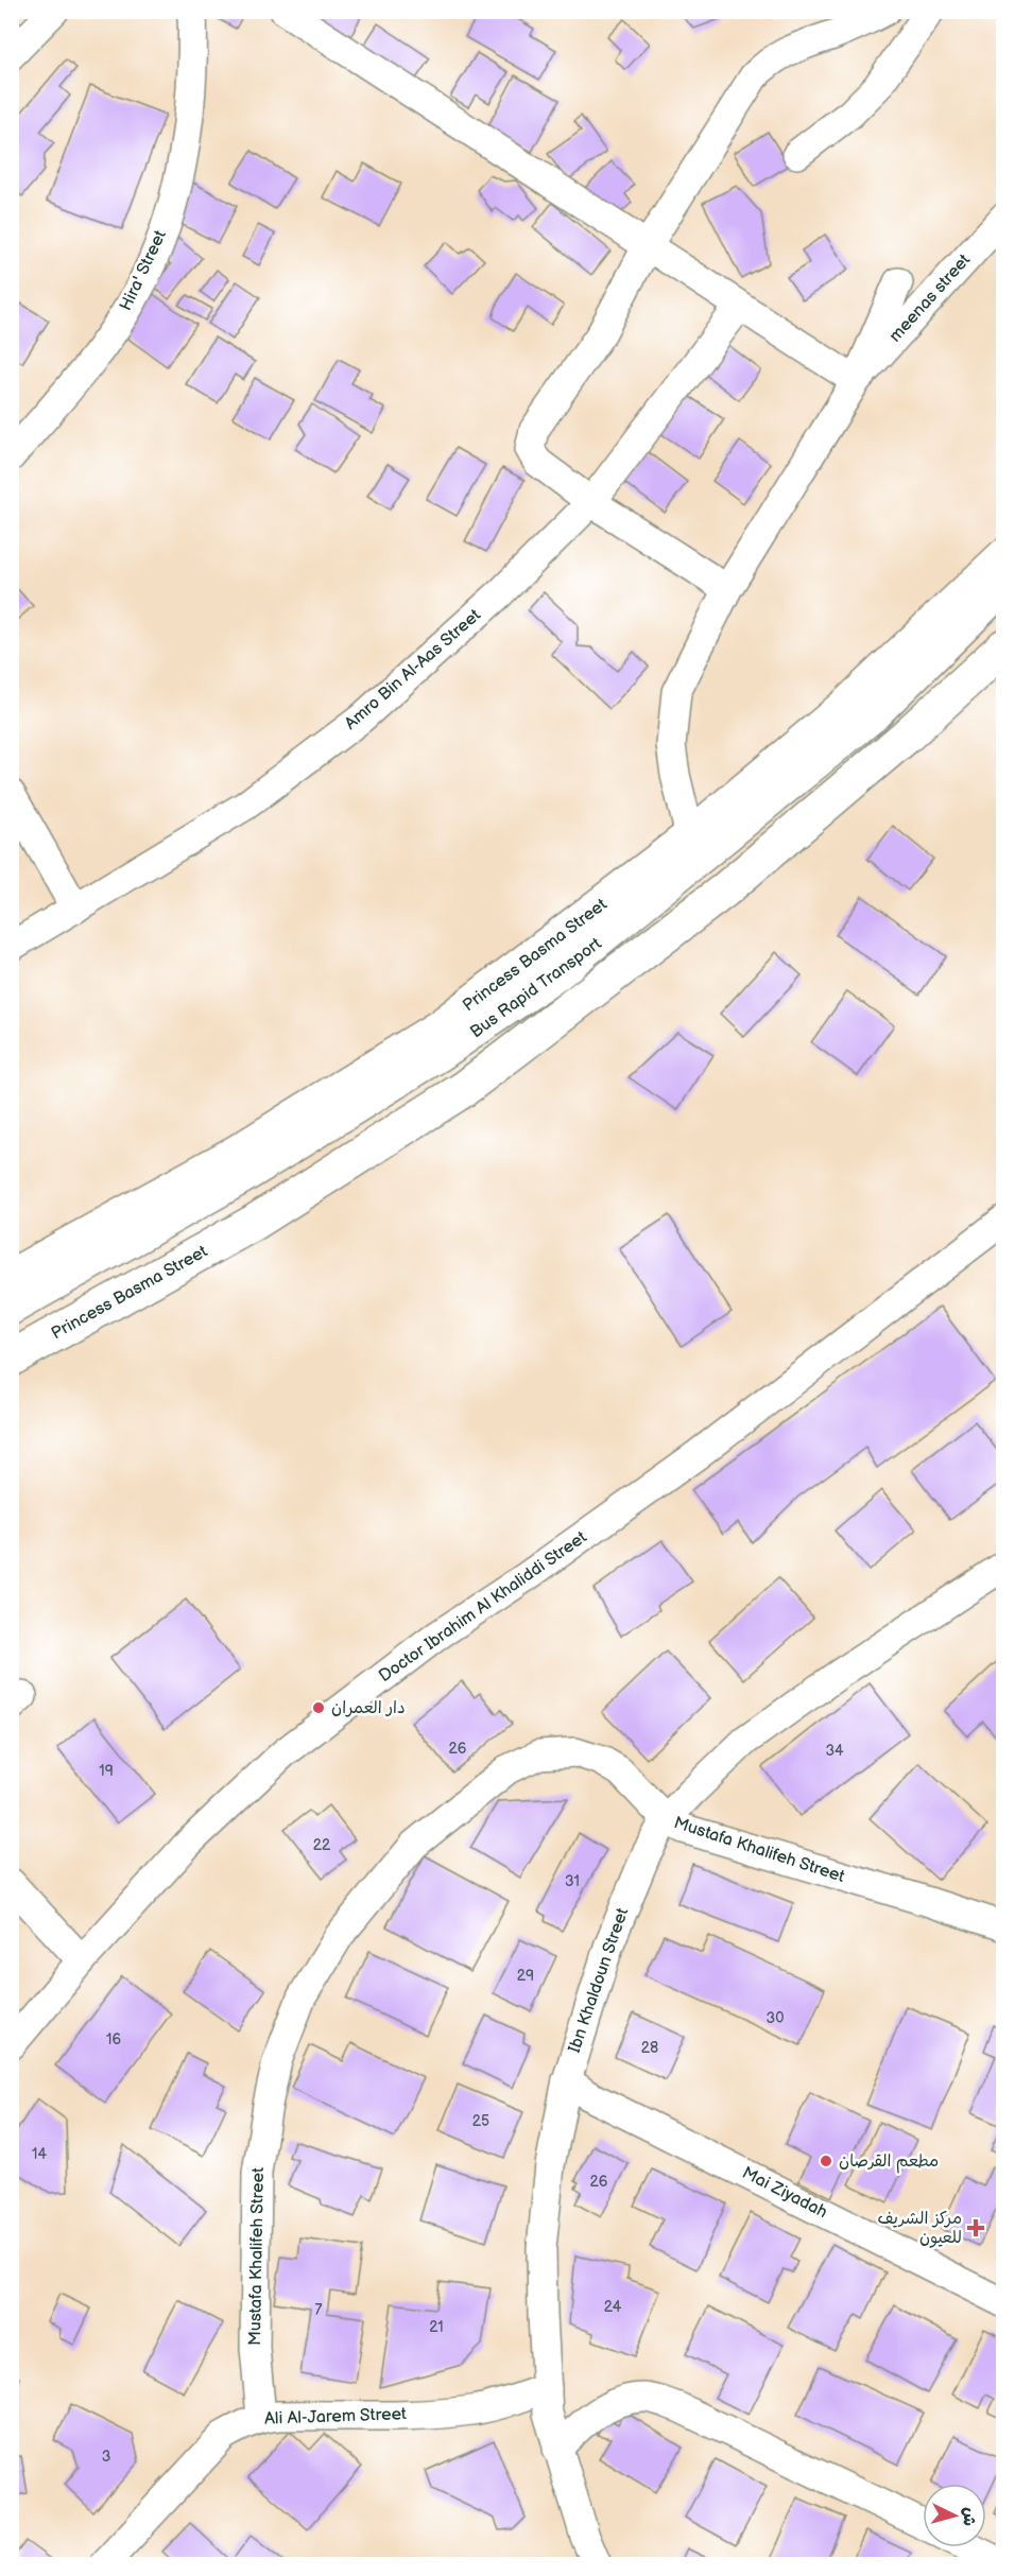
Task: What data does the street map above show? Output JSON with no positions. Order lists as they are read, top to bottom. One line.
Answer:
{"streets":{"main road":["Princess Basma Street"],"street":["Hira' Street","meenas street","Amro Bin Al-Aas Street","Bus Rapid Transport","Doctor Ibrahim Al Khaliddi Street","Mustafa Khalifeh Street","Ibn Khaldoun Street","Mai Ziyadah","Ali Al-Jarem Street"]},"crossings":[["Mustafa Khalifeh Street","Ibn Khaldoun Street"],["Mustafa Khalifeh Street","Ali Al-Jarem Street"],["Ibn Khaldoun Street","Mai Ziyadah"],["Ibn Khaldoun Street","Ali Al-Jarem Street"]],"places":{"other":["دار العمران","مطعم القرصان"],"health":["مركز الشريف للعيون"]},"house_numbers":["26","34","19","22","31","29","30","16","28","25","14","26","24","7","21","3"],"north":"right"}
